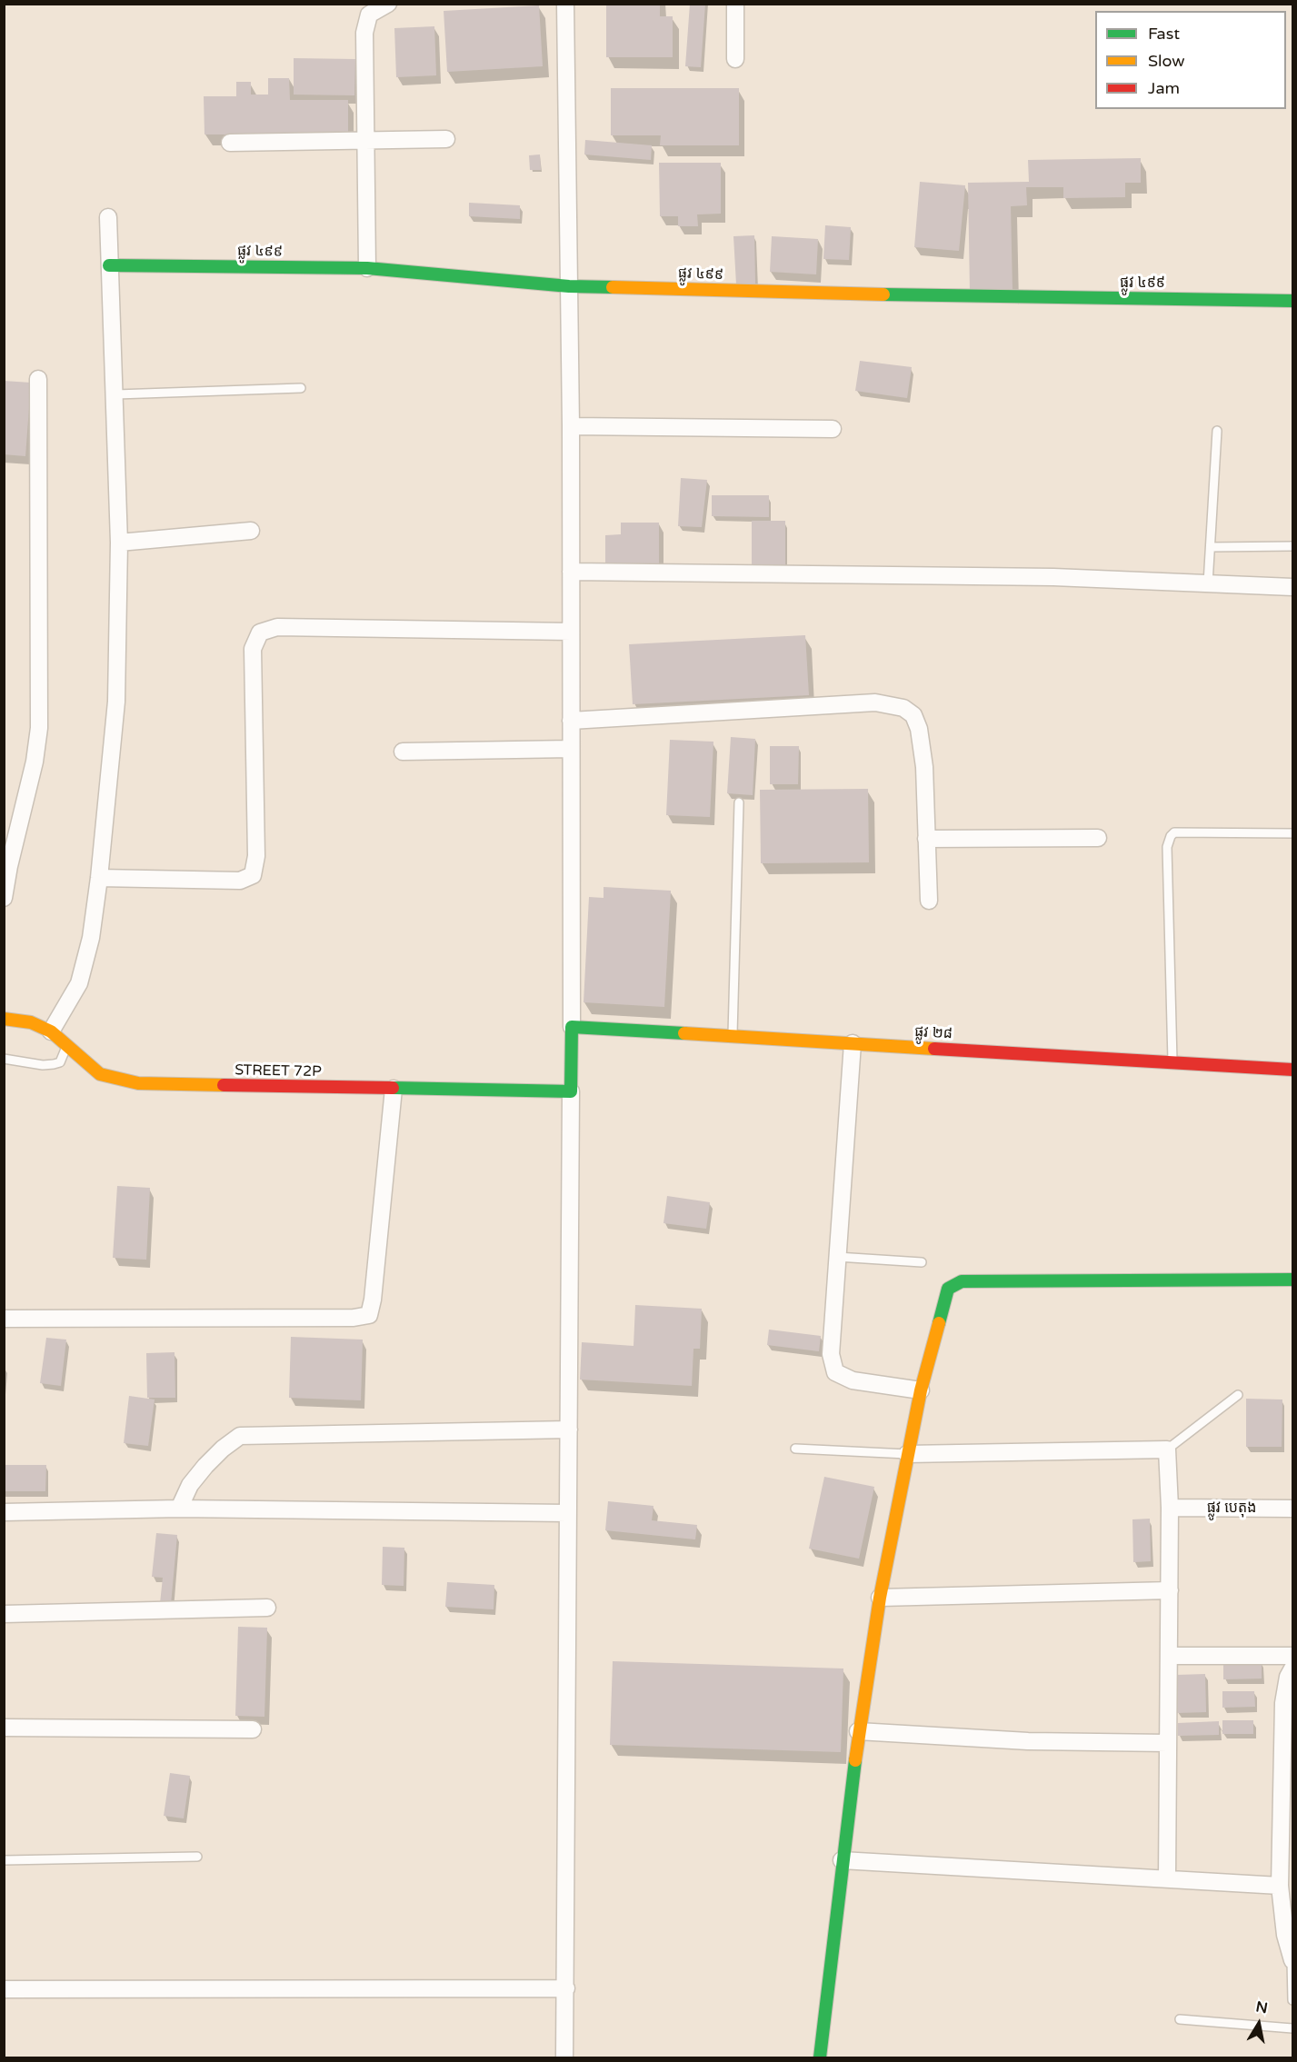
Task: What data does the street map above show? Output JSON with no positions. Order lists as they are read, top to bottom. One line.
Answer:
{"streets":{"street":["ផ្លូវ ៤៩៩","ផ្លូវ ២៨","STREET 72P","ផ្លូវ បេតុង"]},"legend":["Fast","Slow","Jam"],"north":"top"}
